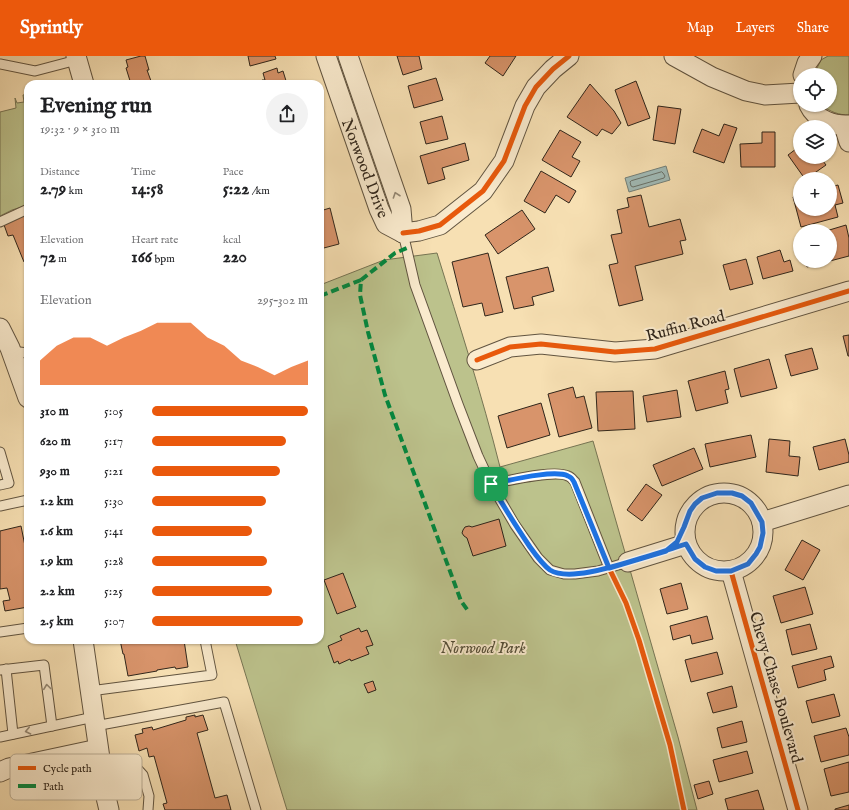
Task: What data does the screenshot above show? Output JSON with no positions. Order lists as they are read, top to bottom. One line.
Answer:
{"streets":{"street":["Norwood Drive","Ruffin Road","Chevy Chase Boulevard"]},"parks":["Norwood Park"],"legend":["Cycle path","Path"],"page":{"header":"Sprintly","nav":["Map","Layers","Share"],"map_buttons":["+","−"],"heading":["Evening run","19:32 · 9 × 310 m"],"stats":[["Distance","2.79 km"],["Time","14:58"],["Pace","5:22 /km"],["Elevation","72 m"],["Heart rate","166 bpm"],["kcal","220"]],"chart":["Elevation","295–302 m"],"list":[{"name":"310 m","note":"5:05"},{"name":"620 m","note":"5:17"},{"name":"930 m","note":"5:21"},{"name":"1.2 km","note":"5:30"},{"name":"1.6 km","note":"5:41"},{"name":"1.9 km","note":"5:28"},{"name":"2.2 km","note":"5:25"},{"name":"2.5 km","note":"5:07"}]}}
